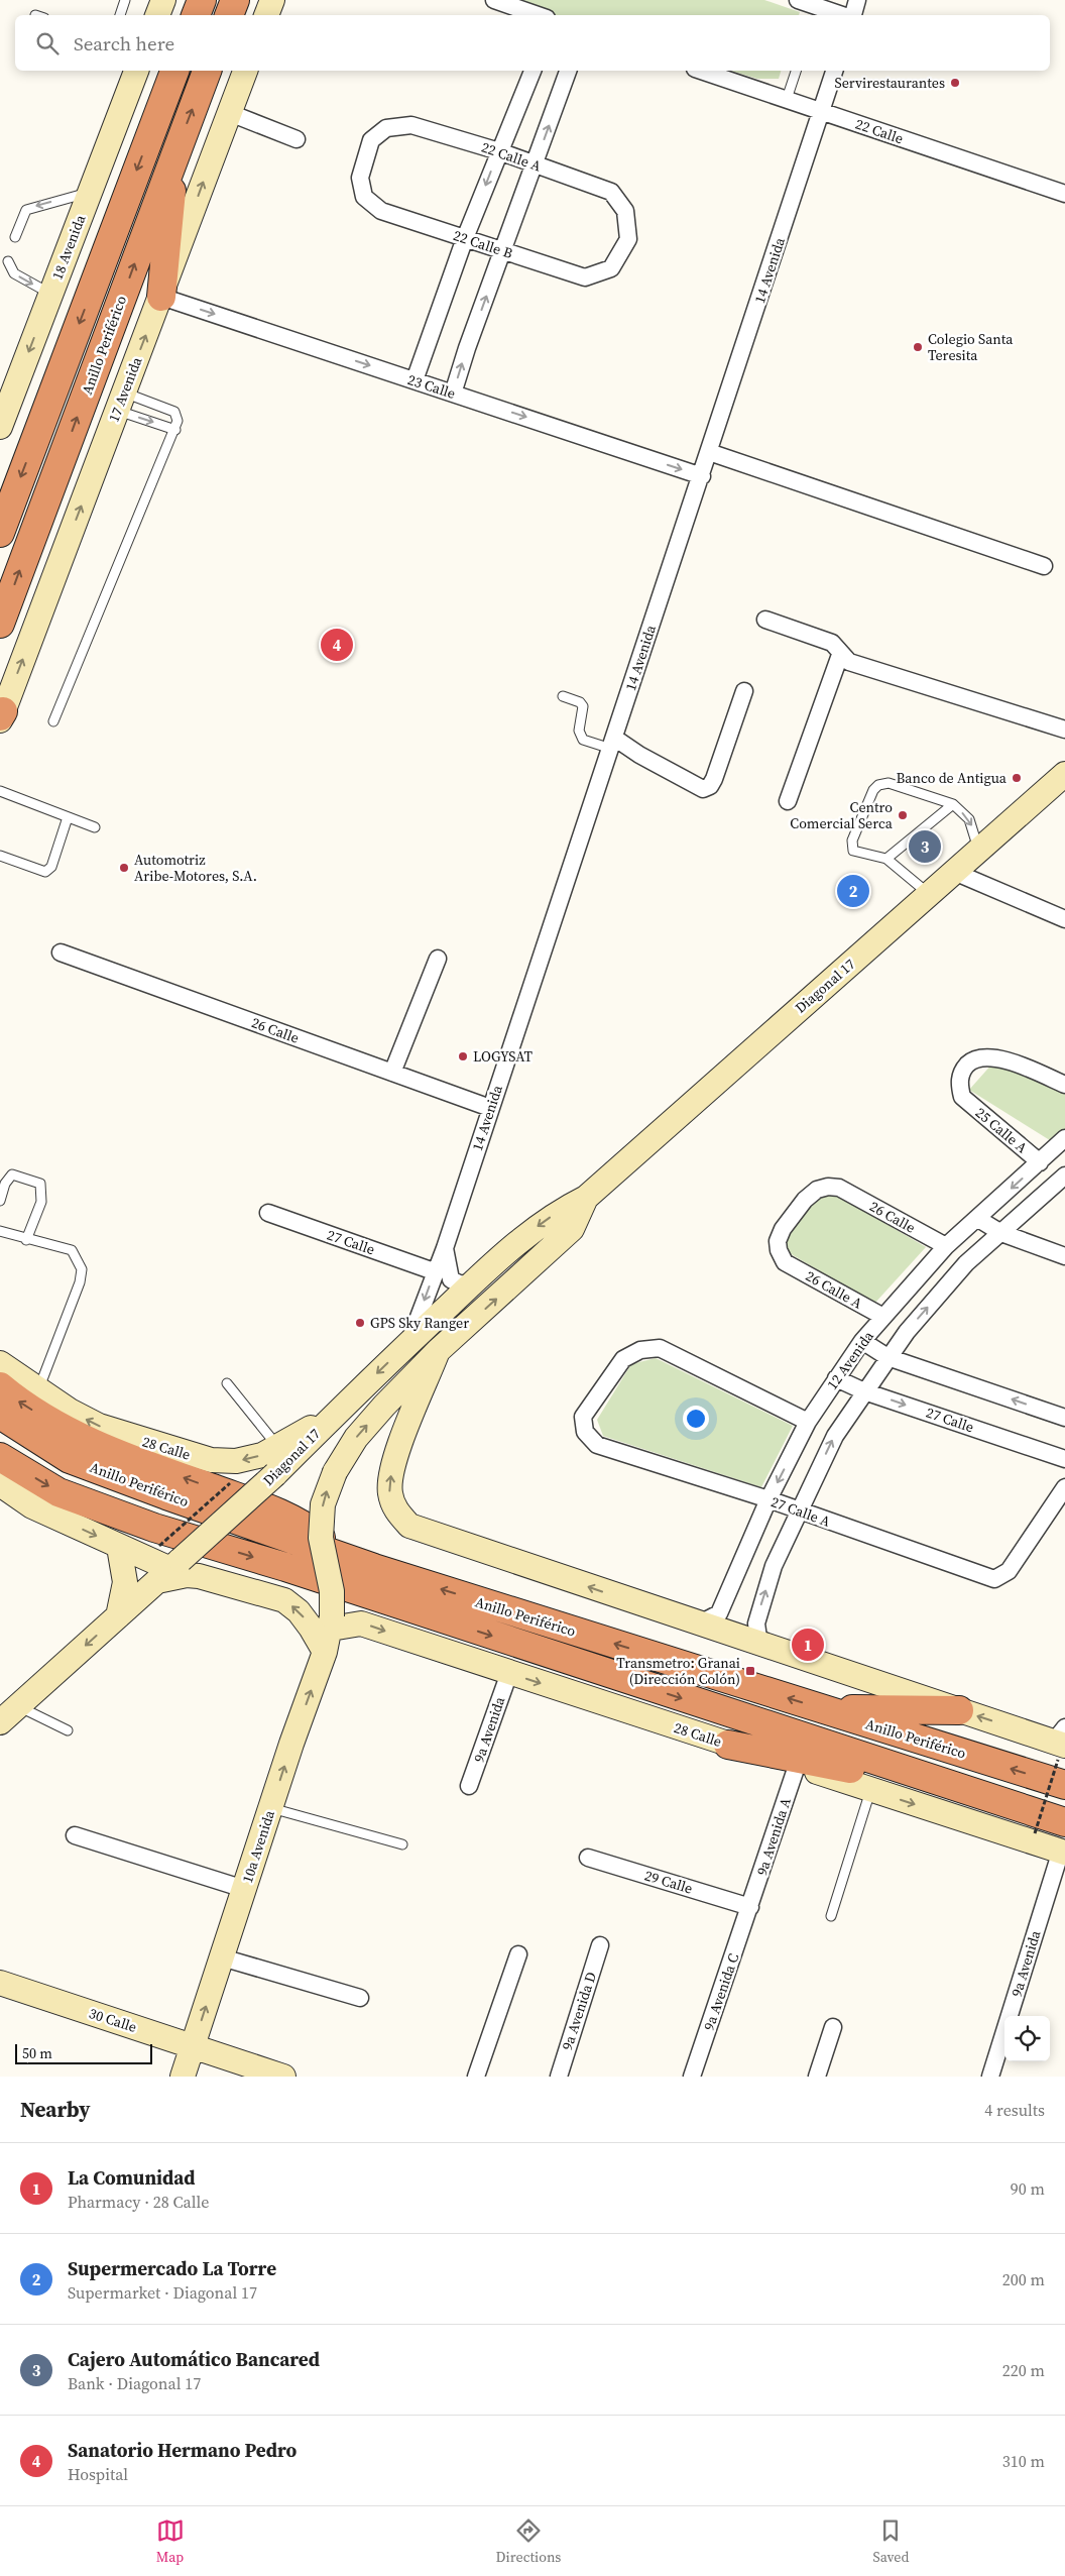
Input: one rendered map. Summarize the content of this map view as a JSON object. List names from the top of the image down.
{
  "streets": {
    "highway": ["Anillo Periférico"],
    "street": [
      "22 Calle",
      "22 Calle A",
      "22 Calle B",
      "18 Avenida",
      "14 Avenida",
      "23 Calle",
      "17 Avenida",
      "Diagonal 17",
      "26 Calle",
      "25 Calle A",
      "27 Calle",
      "26 Calle A",
      "12 Avenida",
      "28 Calle",
      "27 Calle A",
      "9a Avenida",
      "9a Avenida A",
      "10a Avenida",
      "29 Calle",
      "9a Avenida C",
      "9a Avenida D",
      "30 Calle"
    ]
  },
  "crossings": [
    ["22 Calle", "14 Avenida"],
    ["22 Calle A", "22 Calle B"],
    ["14 Avenida", "23 Calle"],
    ["14 Avenida", "Diagonal 17"],
    ["14 Avenida", "26 Calle"],
    ["14 Avenida", "27 Calle"],
    ["23 Calle", "17 Avenida"],
    ["Diagonal 17", "28 Calle"],
    ["Diagonal 17", "10a Avenida"],
    ["26 Calle", "26 Calle A"],
    ["26 Calle", "12 Avenida"],
    ["25 Calle A", "12 Avenida"],
    ["27 Calle", "12 Avenida"],
    ["26 Calle A", "12 Avenida"],
    ["12 Avenida", "27 Calle A"],
    ["28 Calle", "9a Avenida"],
    ["28 Calle", "9a Avenida A"],
    ["28 Calle", "10a Avenida"],
    ["9a Avenida A", "29 Calle"],
    ["9a Avenida A", "9a Avenida C"],
    ["10a Avenida", "30 Calle"],
    ["29 Calle", "9a Avenida C"]
  ],
  "one_way": [
    "18 Avenida",
    "23 Calle",
    "17 Avenida",
    "10a Avenida"
  ],
  "places": {
    "other": [
      "Servirestaurantes",
      "Colegio Santa Teresita",
      "Banco de Antigua",
      "Centro Comercial Serca",
      "Automotriz Aribe-Motores, S.A.",
      "LOGYSAT",
      "GPS Sky Ranger"
    ],
    "transit": ["Transmetro: Granai (Dirección Colón)"]
  },
  "scale_bar": "50 m",
  "page": {
    "search": "Search here",
    "pins": [
      "4",
      "3",
      "2",
      "1"
    ],
    "scale": "50 m",
    "heading": ["Nearby", "4 results"],
    "list": [
      {
        "mark": "1",
        "name": "La Comunidad",
        "note": "Pharmacy · 28 Calle",
        "value": "90 m"
      },
      {
        "mark": "2",
        "name": "Supermercado La Torre",
        "note": "Supermarket · Diagonal 17",
        "value": "200 m"
      },
      {
        "mark": "3",
        "name": "Cajero Automático Bancared",
        "note": "Bank · Diagonal 17",
        "value": "220 m"
      },
      {
        "mark": "4",
        "name": "Sanatorio Hermano Pedro",
        "note": "Hospital",
        "value": "310 m"
      }
    ],
    "nav": ["Map", "Directions", "Saved"]
  }
}
